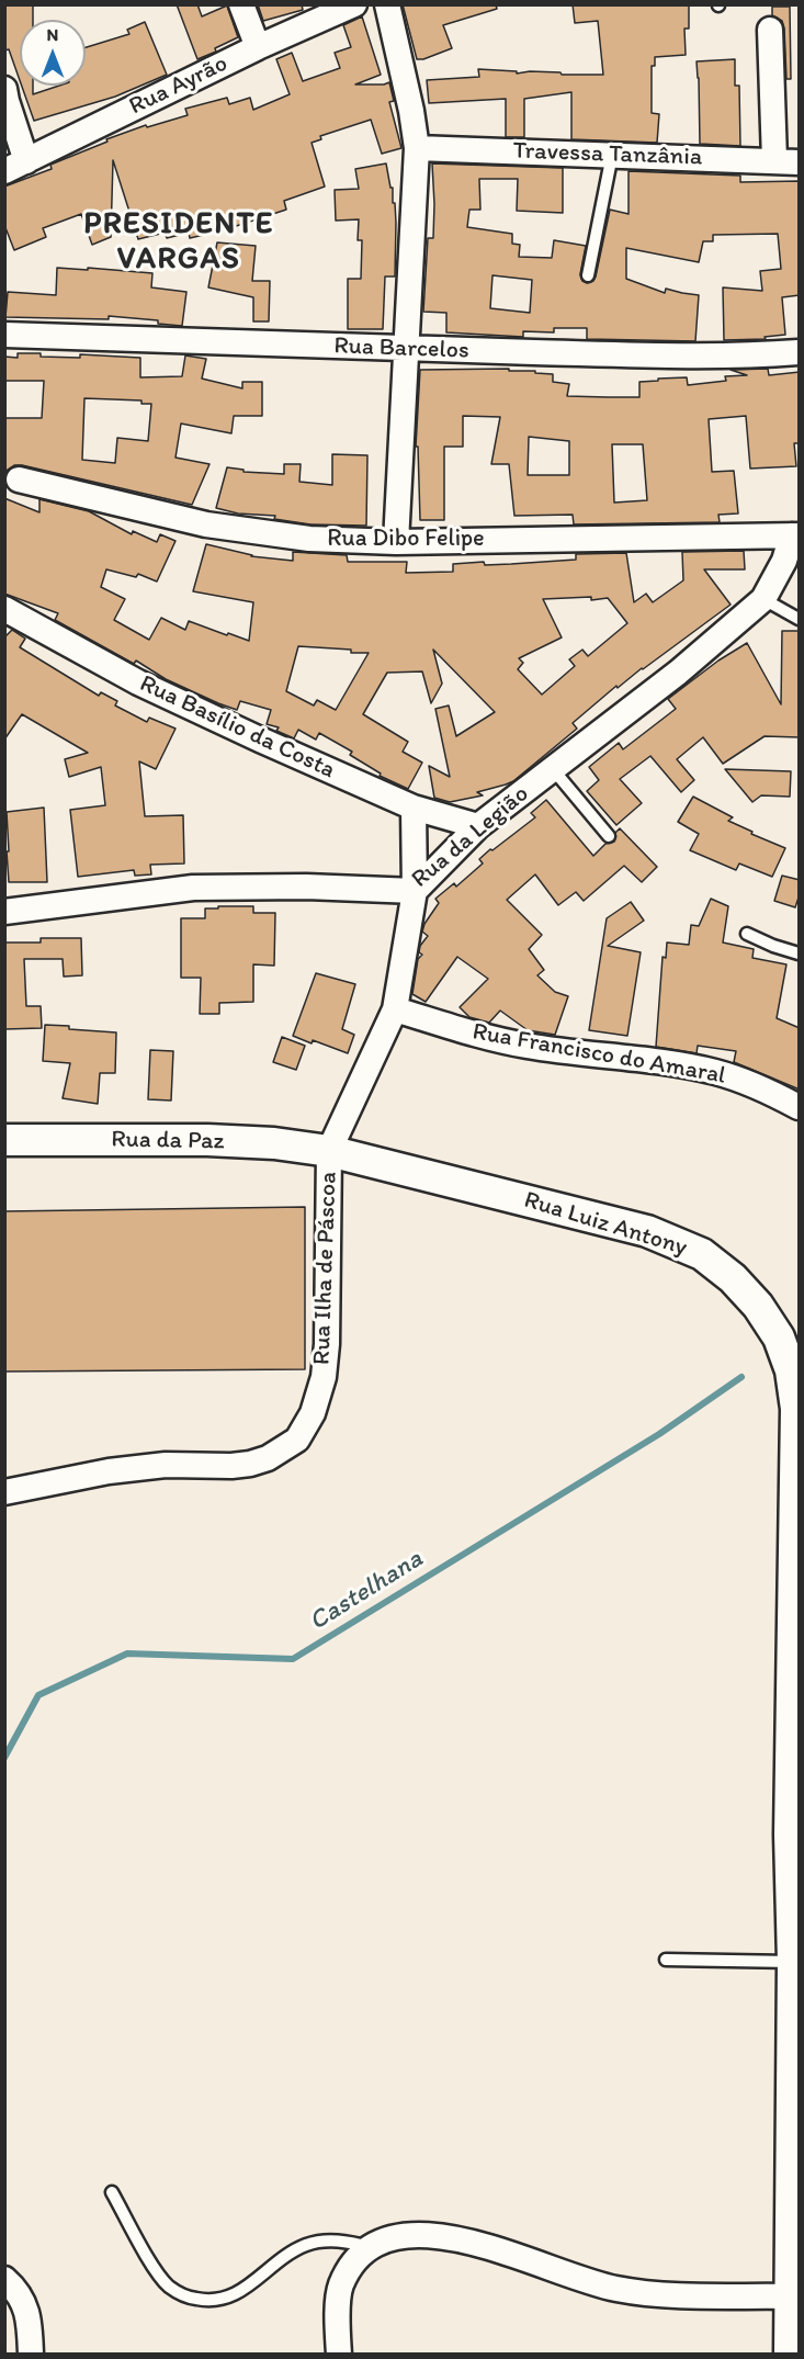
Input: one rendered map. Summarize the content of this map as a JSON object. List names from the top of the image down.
{
  "streets": {
    "street": [
      "Rua Ayrão",
      "Travessa Tanzânia",
      "Rua Barcelos",
      "Rua Dibo Felipe",
      "Rua Basílio da Costa",
      "Rua da Legião",
      "Rua Francisco do Amaral",
      "Rua da Paz",
      "Rua Luiz Antony",
      "Rua Ilha de Páscoa"
    ]
  },
  "crossings": [
    ["Rua Dibo Felipe", "Rua da Legião"],
    ["Rua Basílio da Costa", "Rua da Legião"],
    ["Rua Basílio da Costa", "Rua Ilha de Páscoa"],
    ["Rua da Legião", "Rua Ilha de Páscoa"],
    ["Rua Francisco do Amaral", "Rua Ilha de Páscoa"],
    ["Rua da Paz", "Rua Luiz Antony"],
    ["Rua da Paz", "Rua Ilha de Páscoa"],
    ["Rua Luiz Antony", "Rua Ilha de Páscoa"]
  ],
  "districts": ["PRESIDENTE VARGAS"],
  "water": ["Castelhana"],
  "north": "top"
}
